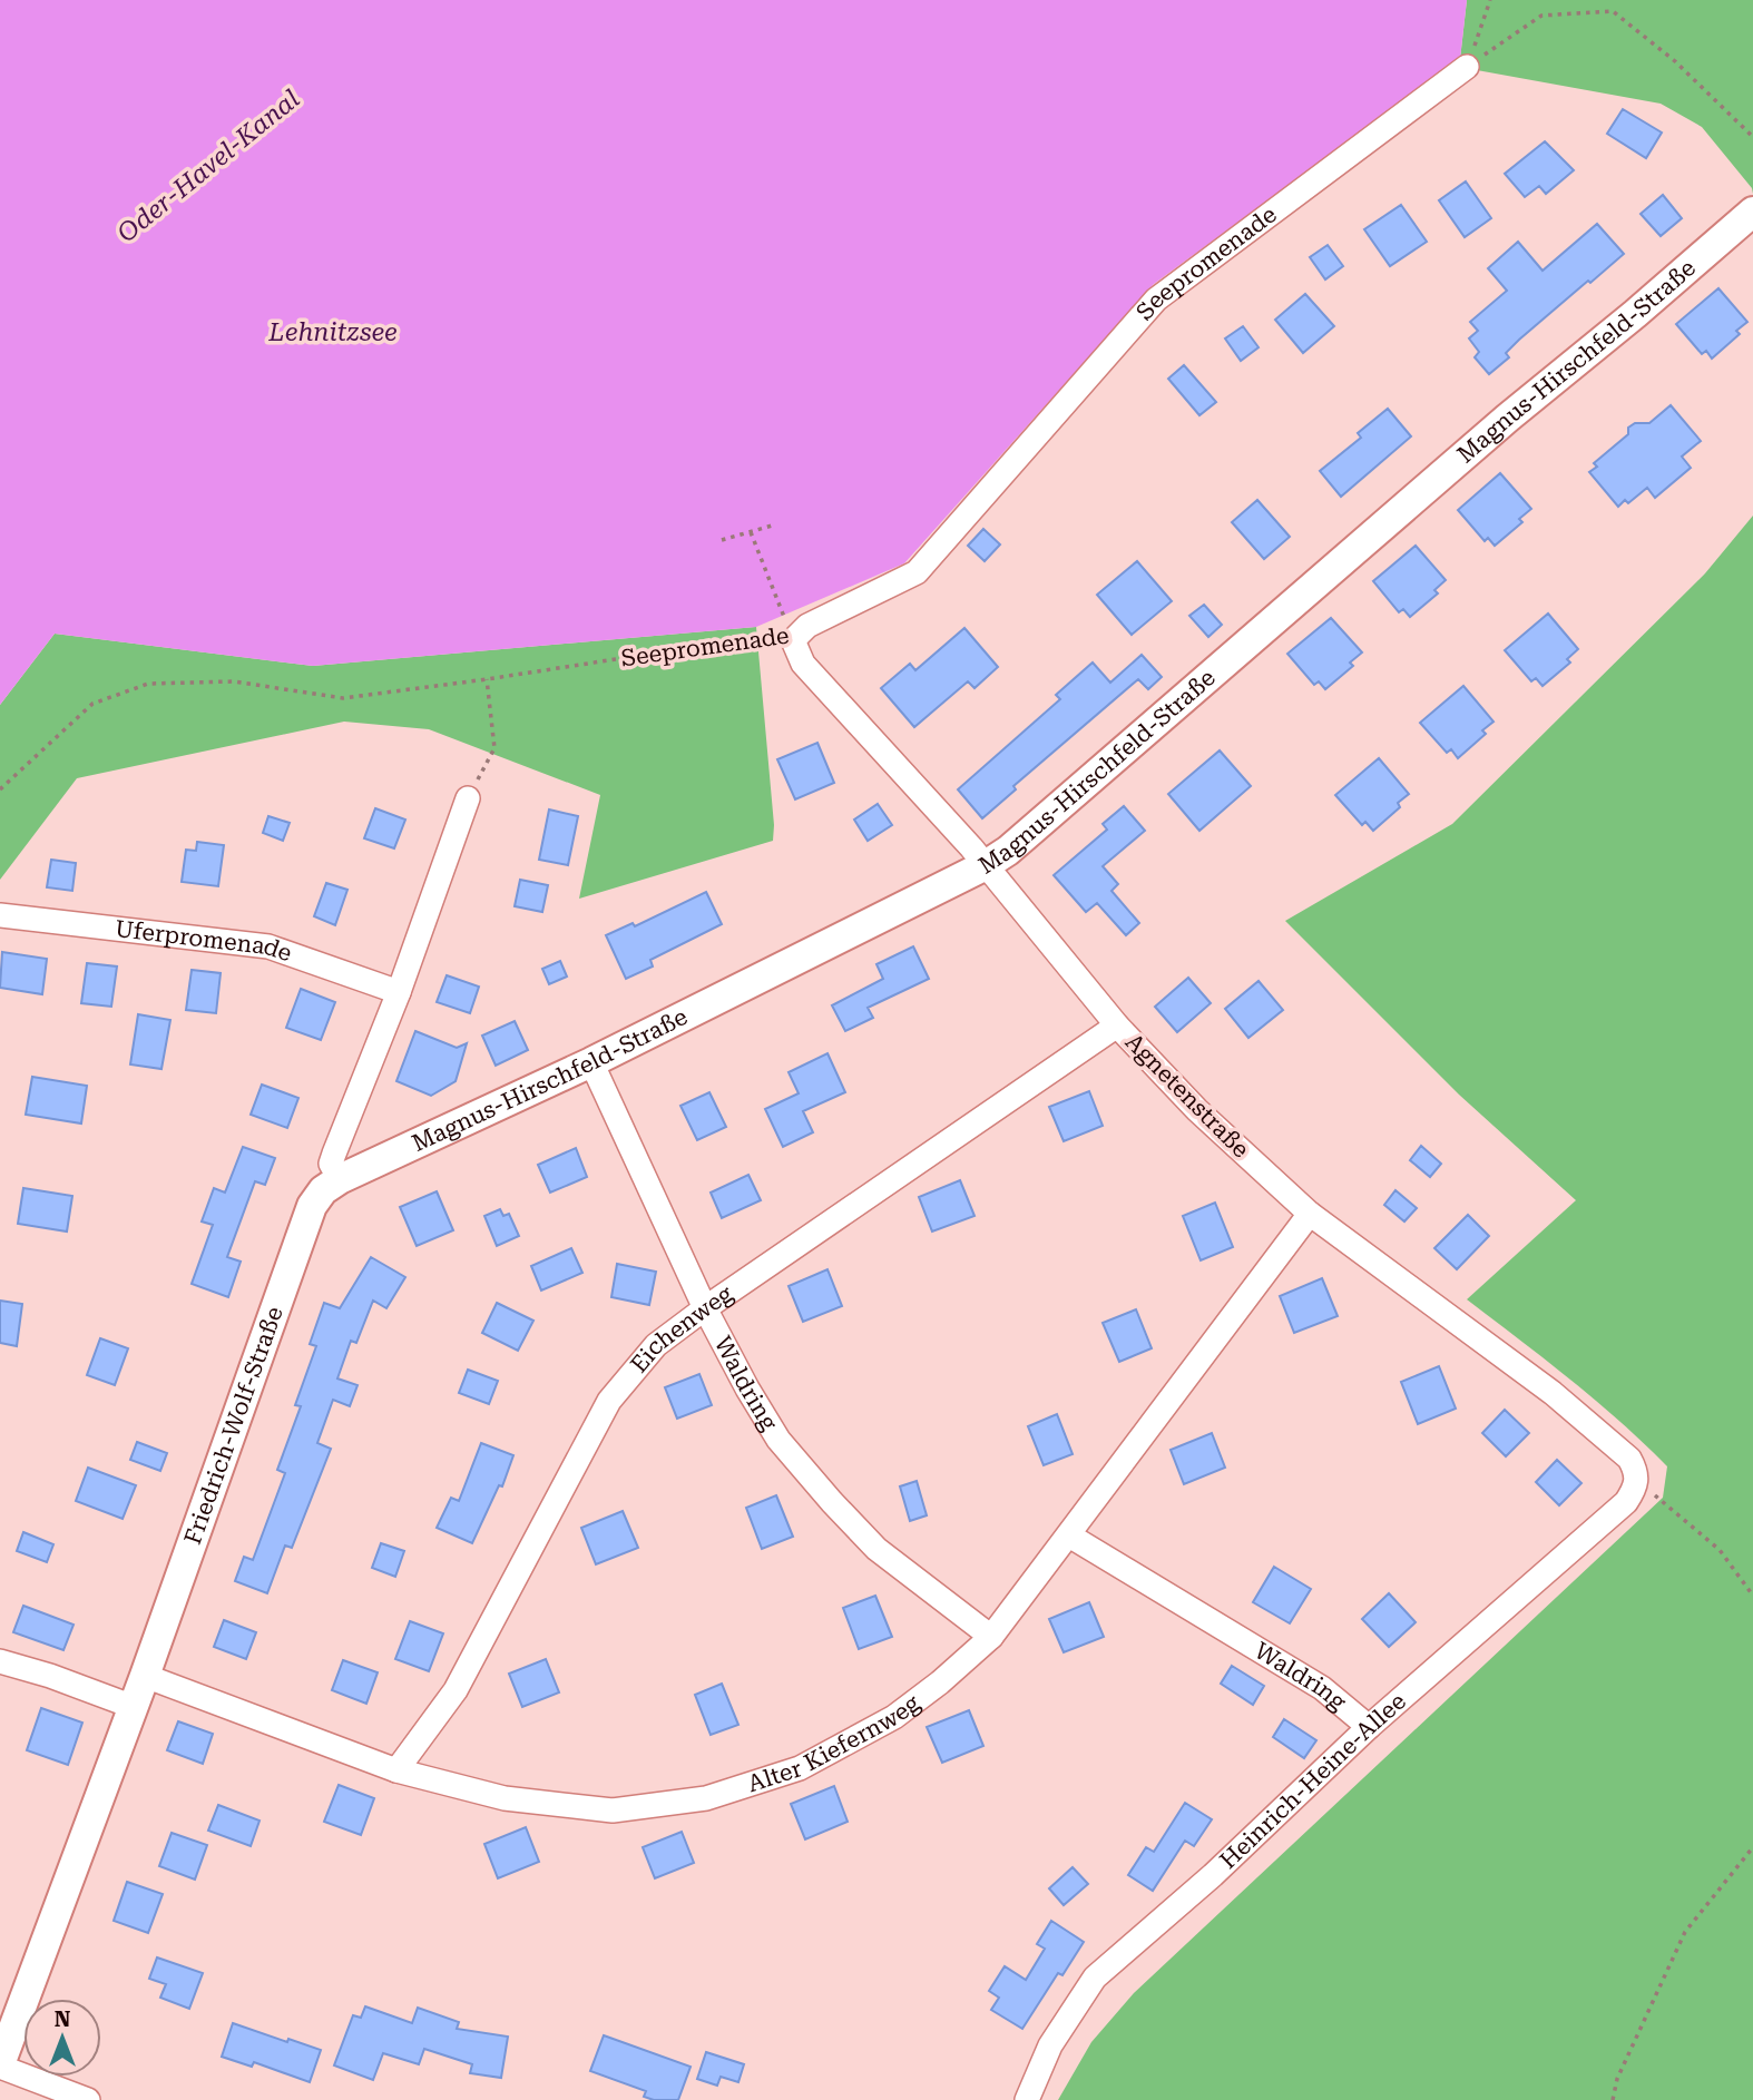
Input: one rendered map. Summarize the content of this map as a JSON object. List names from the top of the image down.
{
  "streets": {
    "street": [
      "Seepromenade",
      "Magnus-Hirschfeld-Straße",
      "Uferpromenade",
      "Agnetenstraße",
      "Eichenweg",
      "Waldring",
      "Friedrich-Wolf-Straße",
      "Alter Kiefernweg",
      "Heinrich-Heine-Allee"
    ]
  },
  "crossings": [
    ["Seepromenade", "Agnetenstraße"],
    ["Magnus-Hirschfeld-Straße", "Agnetenstraße"],
    ["Magnus-Hirschfeld-Straße", "Waldring"],
    ["Magnus-Hirschfeld-Straße", "Friedrich-Wolf-Straße"],
    ["Agnetenstraße", "Eichenweg"],
    ["Agnetenstraße", "Alter Kiefernweg"],
    ["Agnetenstraße", "Heinrich-Heine-Allee"],
    ["Eichenweg", "Waldring"],
    ["Eichenweg", "Alter Kiefernweg"],
    ["Waldring", "Alter Kiefernweg"],
    ["Waldring", "Heinrich-Heine-Allee"],
    ["Friedrich-Wolf-Straße", "Alter Kiefernweg"]
  ],
  "water": ["Oder-Havel-Kanal", "Lehnitzsee"],
  "north": "top"
}
